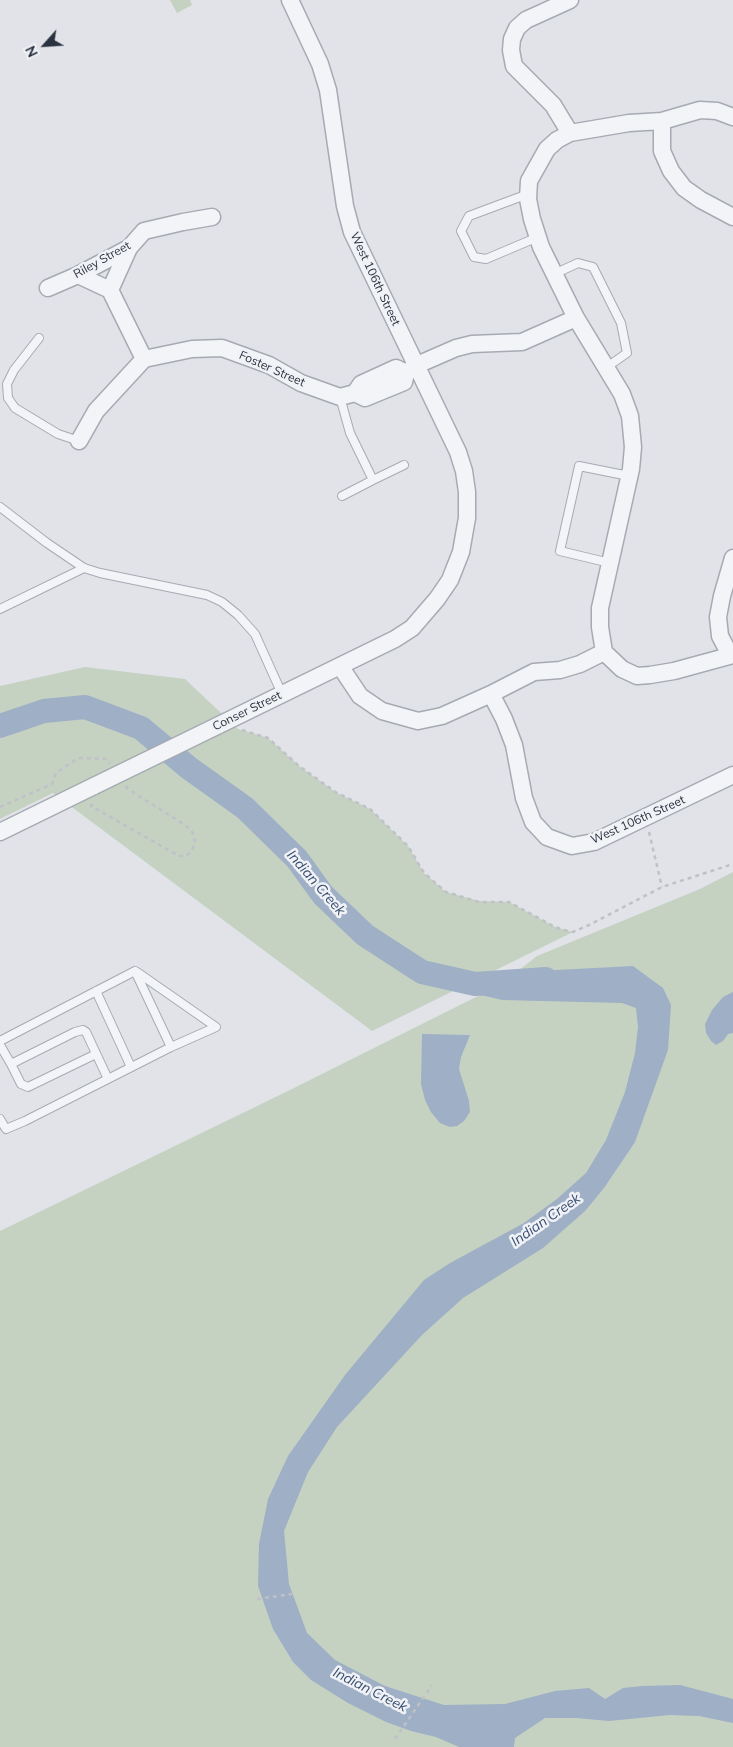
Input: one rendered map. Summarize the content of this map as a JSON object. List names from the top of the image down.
{
  "streets": {
    "street": [
      "Riley Street",
      "West 106th Street",
      "Foster Street",
      "Conser Street"
    ]
  },
  "crossings": [
    ["West 106th Street", "Conser Street"]
  ],
  "water": ["Indian Creek"],
  "north": "bottom left"
}
